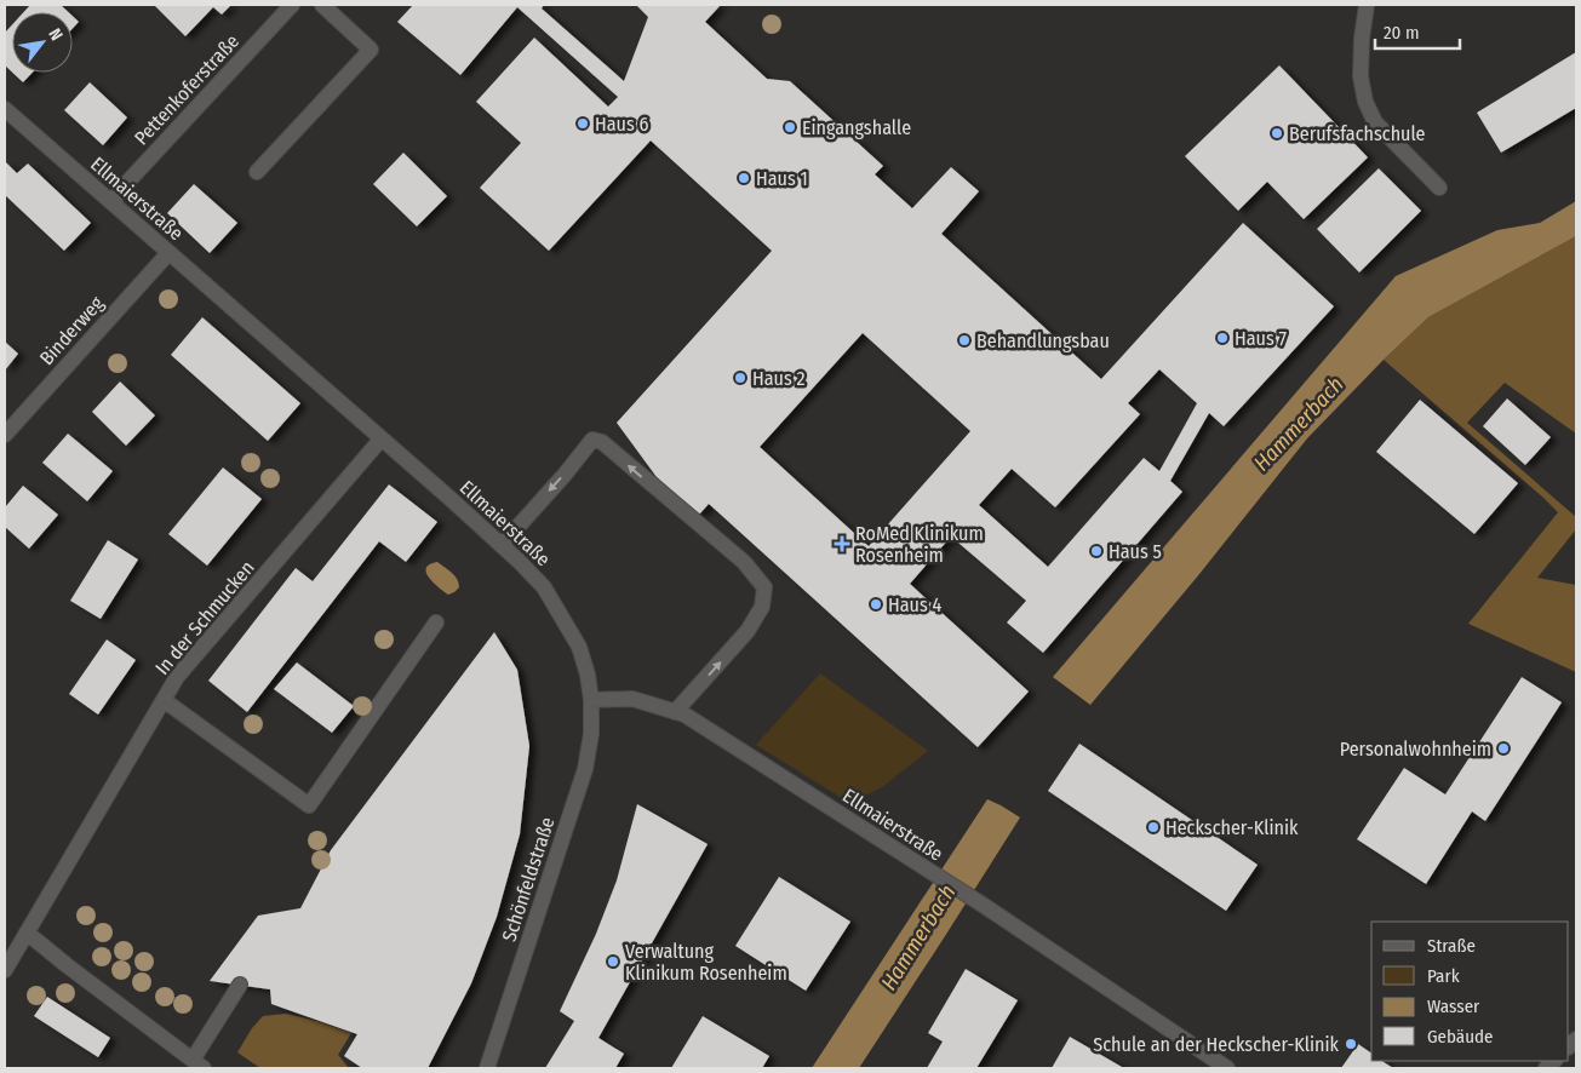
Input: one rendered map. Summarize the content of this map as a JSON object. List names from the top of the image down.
{
  "streets": {
    "street": [
      "Pettenkoferstraße",
      "Ellmaierstraße",
      "Binderweg",
      "In der Schmucken",
      "Schönfeldstraße"
    ]
  },
  "crossings": [
    ["Pettenkoferstraße", "Ellmaierstraße"],
    ["Ellmaierstraße", "Binderweg"],
    ["Ellmaierstraße", "In der Schmucken"],
    ["Ellmaierstraße", "Schönfeldstraße"]
  ],
  "water": ["Hammerbach"],
  "places": {
    "other": [
      "Haus 6",
      "Eingangshalle",
      "Berufsfachschule",
      "Haus 1",
      "Haus 7",
      "Behandlungsbau",
      "Haus 2",
      "Haus 5",
      "Haus 4",
      "Personalwohnheim",
      "Heckscher-Klinik",
      "Verwaltung Klinikum Rosenheim",
      "Schule an der Heckscher-Klinik"
    ],
    "health": ["RoMed Klinikum Rosenheim"]
  },
  "legend": [
    "Straße",
    "Park",
    "Wasser",
    "Gebäude"
  ],
  "scale_bar": "20 m",
  "north": "top right"
}
